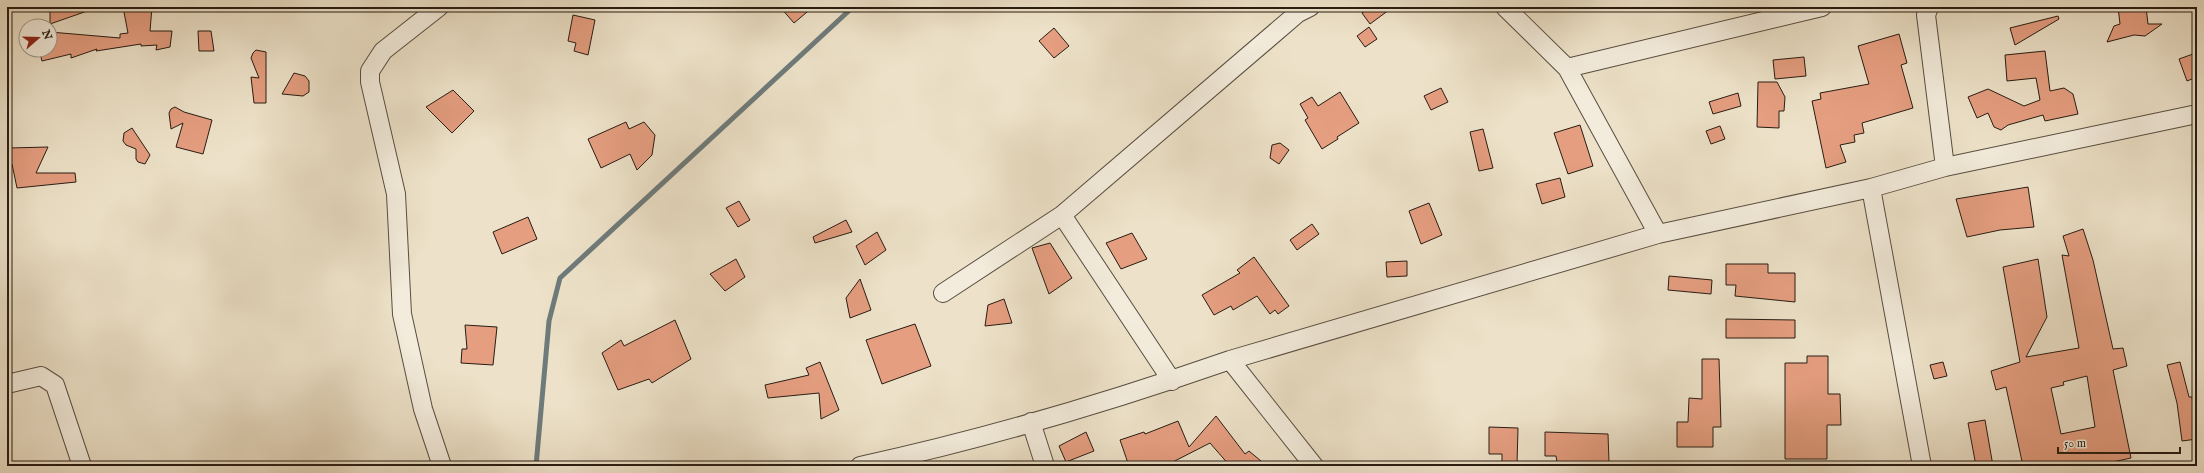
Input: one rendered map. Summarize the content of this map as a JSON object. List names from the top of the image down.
{
  "scale_bar": "50 m",
  "north": "right"
}
